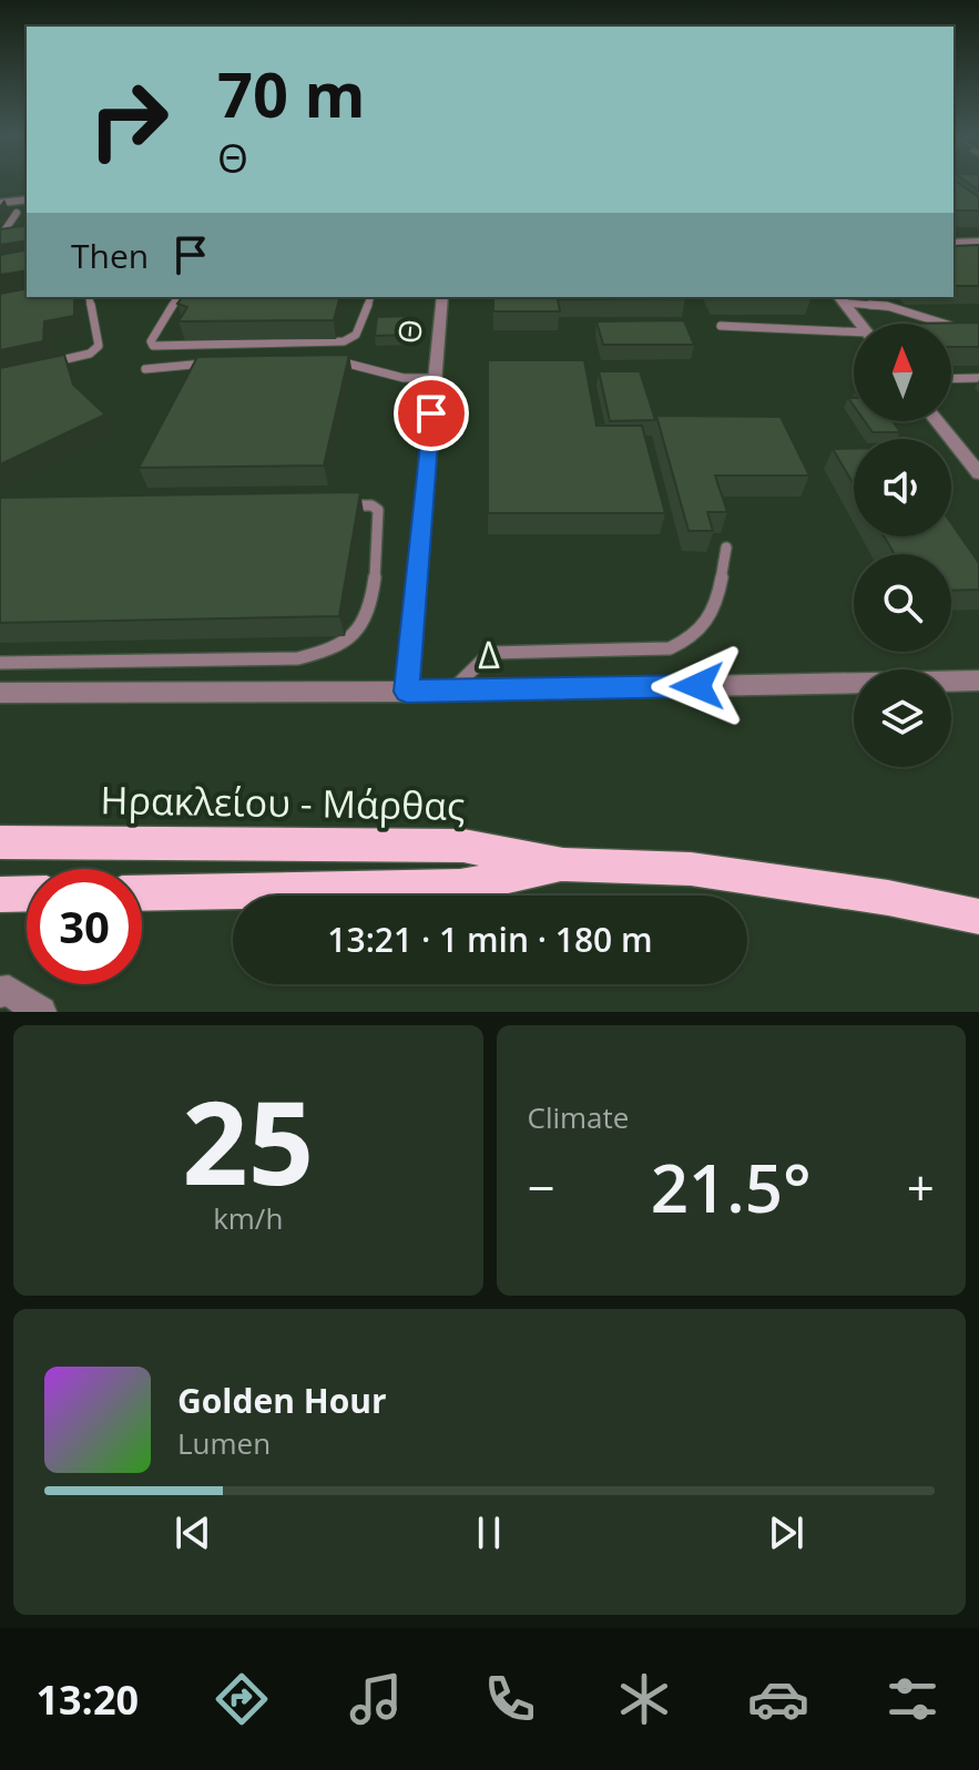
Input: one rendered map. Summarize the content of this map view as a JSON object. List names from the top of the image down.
{
  "streets": {
    "main road": ["Ηρακλείου - Μάρθας"],
    "street": ["Θ", "Δ"]
  },
  "crossings": [
    ["Θ", "Δ"]
  ],
  "north": "top",
  "page": {
    "turn": ["70 m", "Θ"],
    "then": "Then",
    "limit": "30",
    "trip": "13:21 · 1 min · 180 m",
    "tile": [
      ["25", "km/h"],
      "Climate"
    ],
    "heat": ["−", "21.5°", "+"],
    "song": ["Golden Hour", "Lumen"],
    "tabs": "13:20"
  }
}
